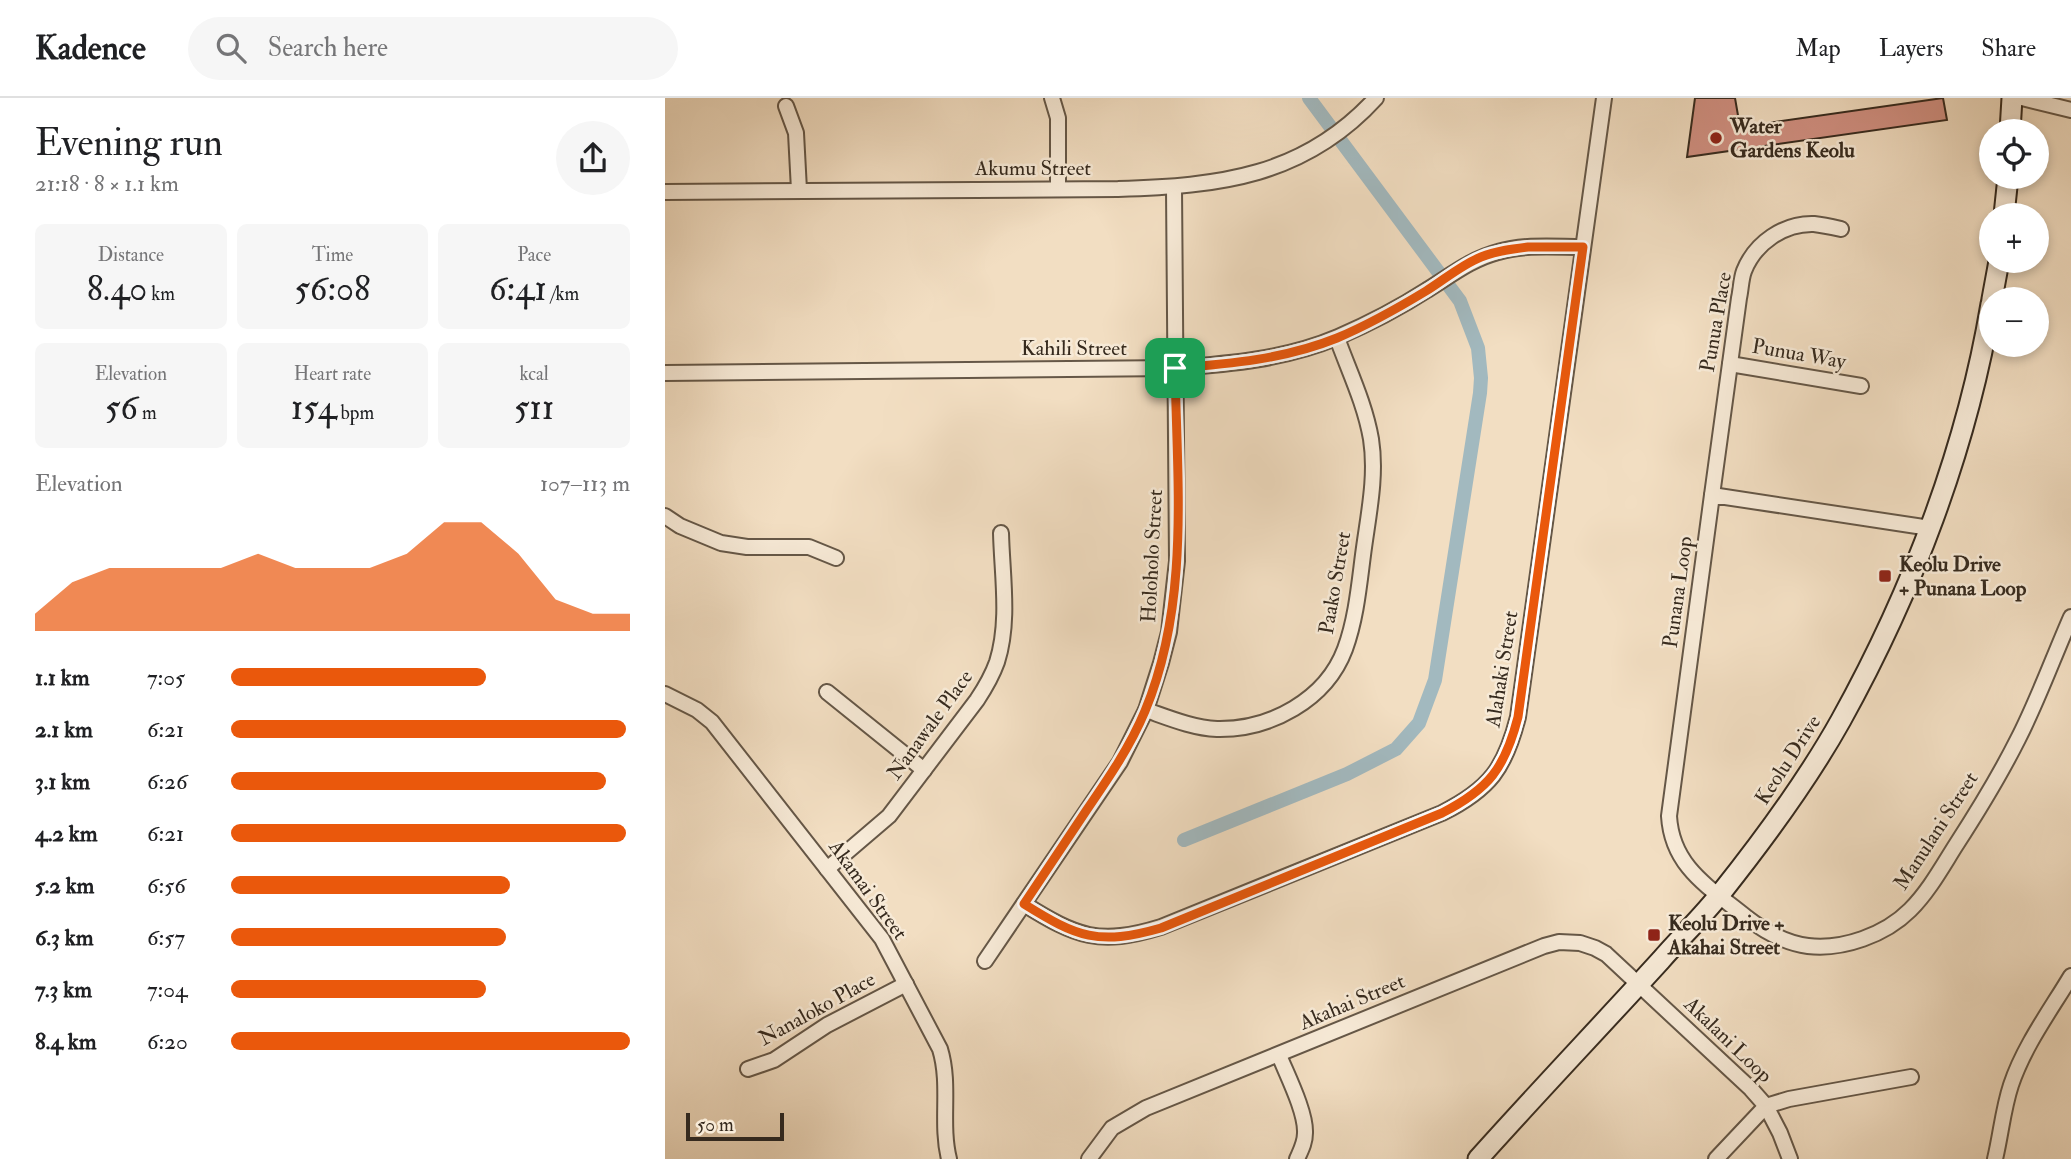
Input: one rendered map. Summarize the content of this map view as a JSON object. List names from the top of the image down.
{
  "streets": {
    "main road": ["Keolu Drive"],
    "street": [
      "Akumu Street",
      "Punua Place",
      "Kahili Street",
      "Punua Way",
      "Holoholo Street",
      "Paako Street",
      "Punana Loop",
      "Alahaki Street",
      "Nanawale Place",
      "Manulani Street",
      "Akamai Street",
      "Akahai Street",
      "Nanaloko Place",
      "Akalani Loop"
    ]
  },
  "crossings": [
    ["Akumu Street", "Holoholo Street"],
    ["Punua Place", "Punua Way"],
    ["Punua Place", "Punana Loop"],
    ["Kahili Street", "Holoholo Street"],
    ["Kahili Street", "Paako Street"],
    ["Kahili Street", "Alahaki Street"],
    ["Holoholo Street", "Paako Street"],
    ["Holoholo Street", "Alahaki Street"],
    ["Punana Loop", "Keolu Drive"],
    ["Punana Loop", "Manulani Street"],
    ["Nanawale Place", "Akamai Street"],
    ["Keolu Drive", "Manulani Street"],
    ["Keolu Drive", "Akahai Street"],
    ["Keolu Drive", "Akalani Loop"],
    ["Akamai Street", "Nanaloko Place"],
    ["Akahai Street", "Akalani Loop"]
  ],
  "places": {
    "other": ["Water Gardens Keolu"],
    "transit": ["Keolu Drive + Punana Loop", "Keolu Drive + Akahai Street"]
  },
  "scale_bar": "50 m",
  "page": {
    "header": "Kadence",
    "search": "Search here",
    "nav": ["Map", "Layers", "Share"],
    "heading": ["Evening run", "21:18 · 8 × 1.1 km"],
    "map_buttons": ["+", "−"],
    "stats": [
      ["Distance", "8.40 km"],
      ["Time", "56:08"],
      ["Pace", "6:41 /km"],
      ["Elevation", "56 m"],
      ["Heart rate", "154 bpm"],
      ["kcal", "511"]
    ],
    "chart": ["Elevation", "107–113 m"],
    "list": [
      {
        "name": "1.1 km",
        "note": "7:05"
      },
      {
        "name": "2.1 km",
        "note": "6:21"
      },
      {
        "name": "3.1 km",
        "note": "6:26"
      },
      {
        "name": "4.2 km",
        "note": "6:21"
      },
      {
        "name": "5.2 km",
        "note": "6:56"
      },
      {
        "name": "6.3 km",
        "note": "6:57"
      },
      {
        "name": "7.3 km",
        "note": "7:04"
      },
      {
        "name": "8.4 km",
        "note": "6:20"
      }
    ],
    "scale": "50 m"
  }
}
